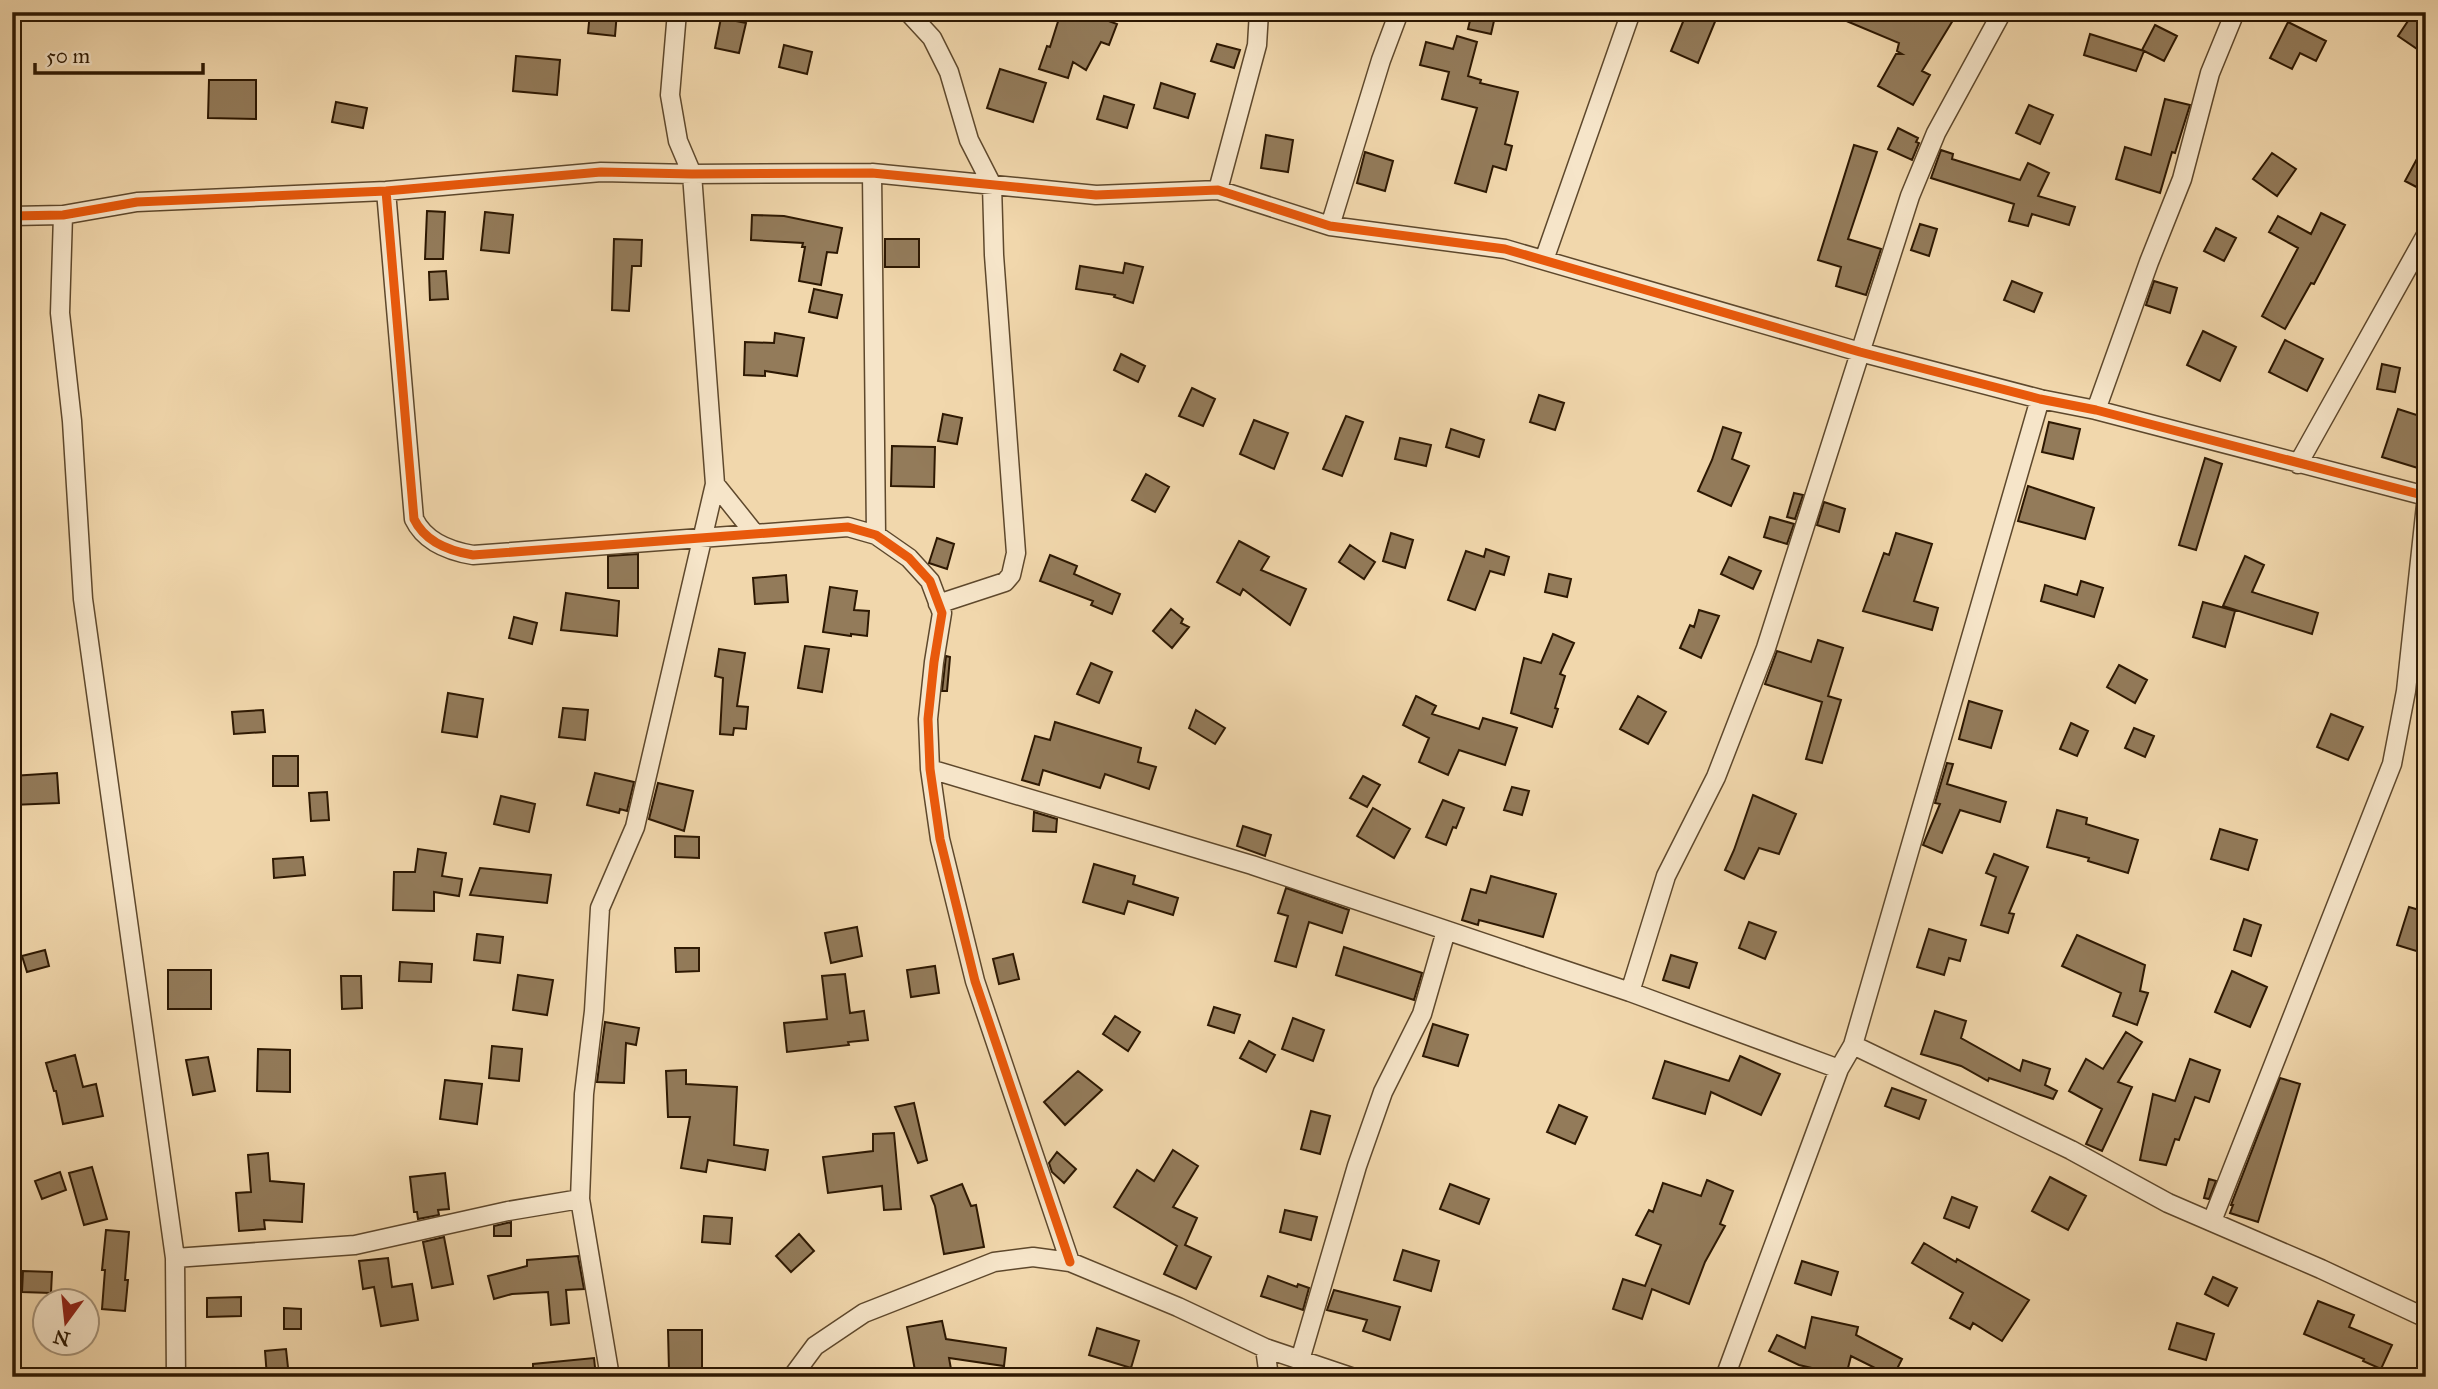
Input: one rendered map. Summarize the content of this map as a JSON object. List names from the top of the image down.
{
  "scale_bar": "50 m",
  "north": "bottom"
}
